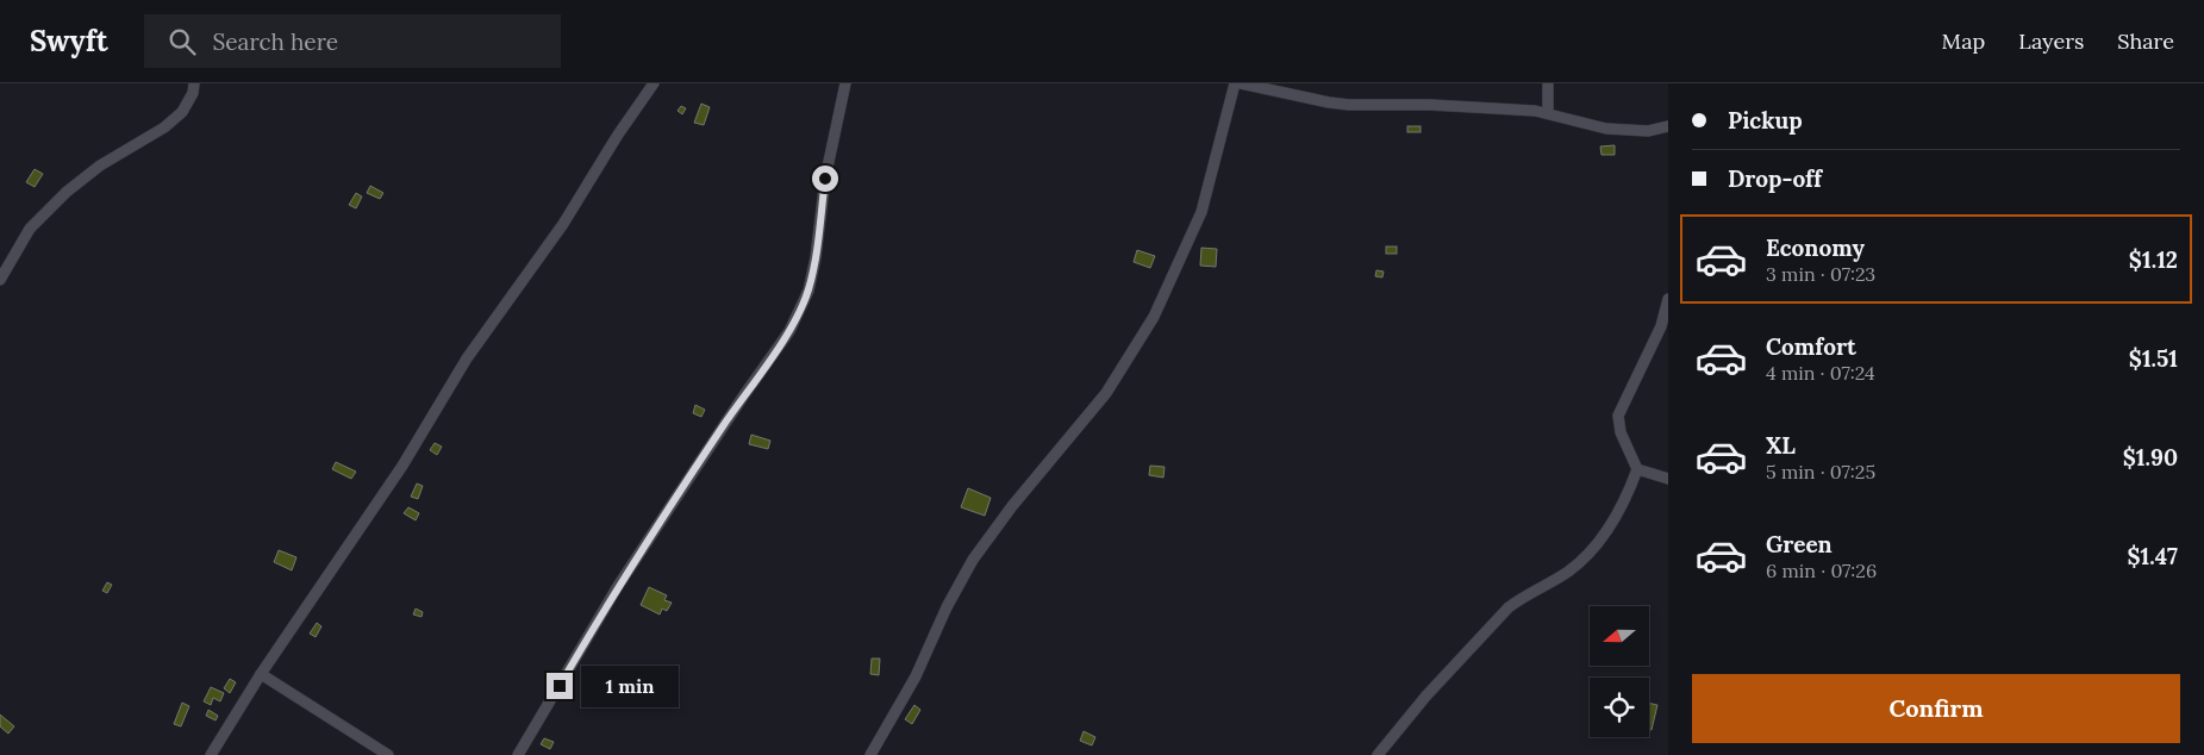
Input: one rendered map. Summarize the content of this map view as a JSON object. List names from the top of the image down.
{
  "north": "left",
  "page": {
    "header": "Swyft",
    "search": "Search here",
    "nav": ["Map", "Layers", "Share"],
    "banner": ["Pickup", "Drop-off"],
    "list": [
      {
        "name": "Economy",
        "note": "3 min · 07:23",
        "value": "$1.12"
      },
      {
        "name": "Comfort",
        "note": "4 min · 07:24",
        "value": "$1.51"
      },
      {
        "name": "XL",
        "note": "5 min · 07:25",
        "value": "$1.90"
      },
      {
        "name": "Green",
        "note": "6 min · 07:26",
        "value": "$1.47"
      }
    ],
    "buttons": "Confirm",
    "bubble": "1 min"
  }
}
